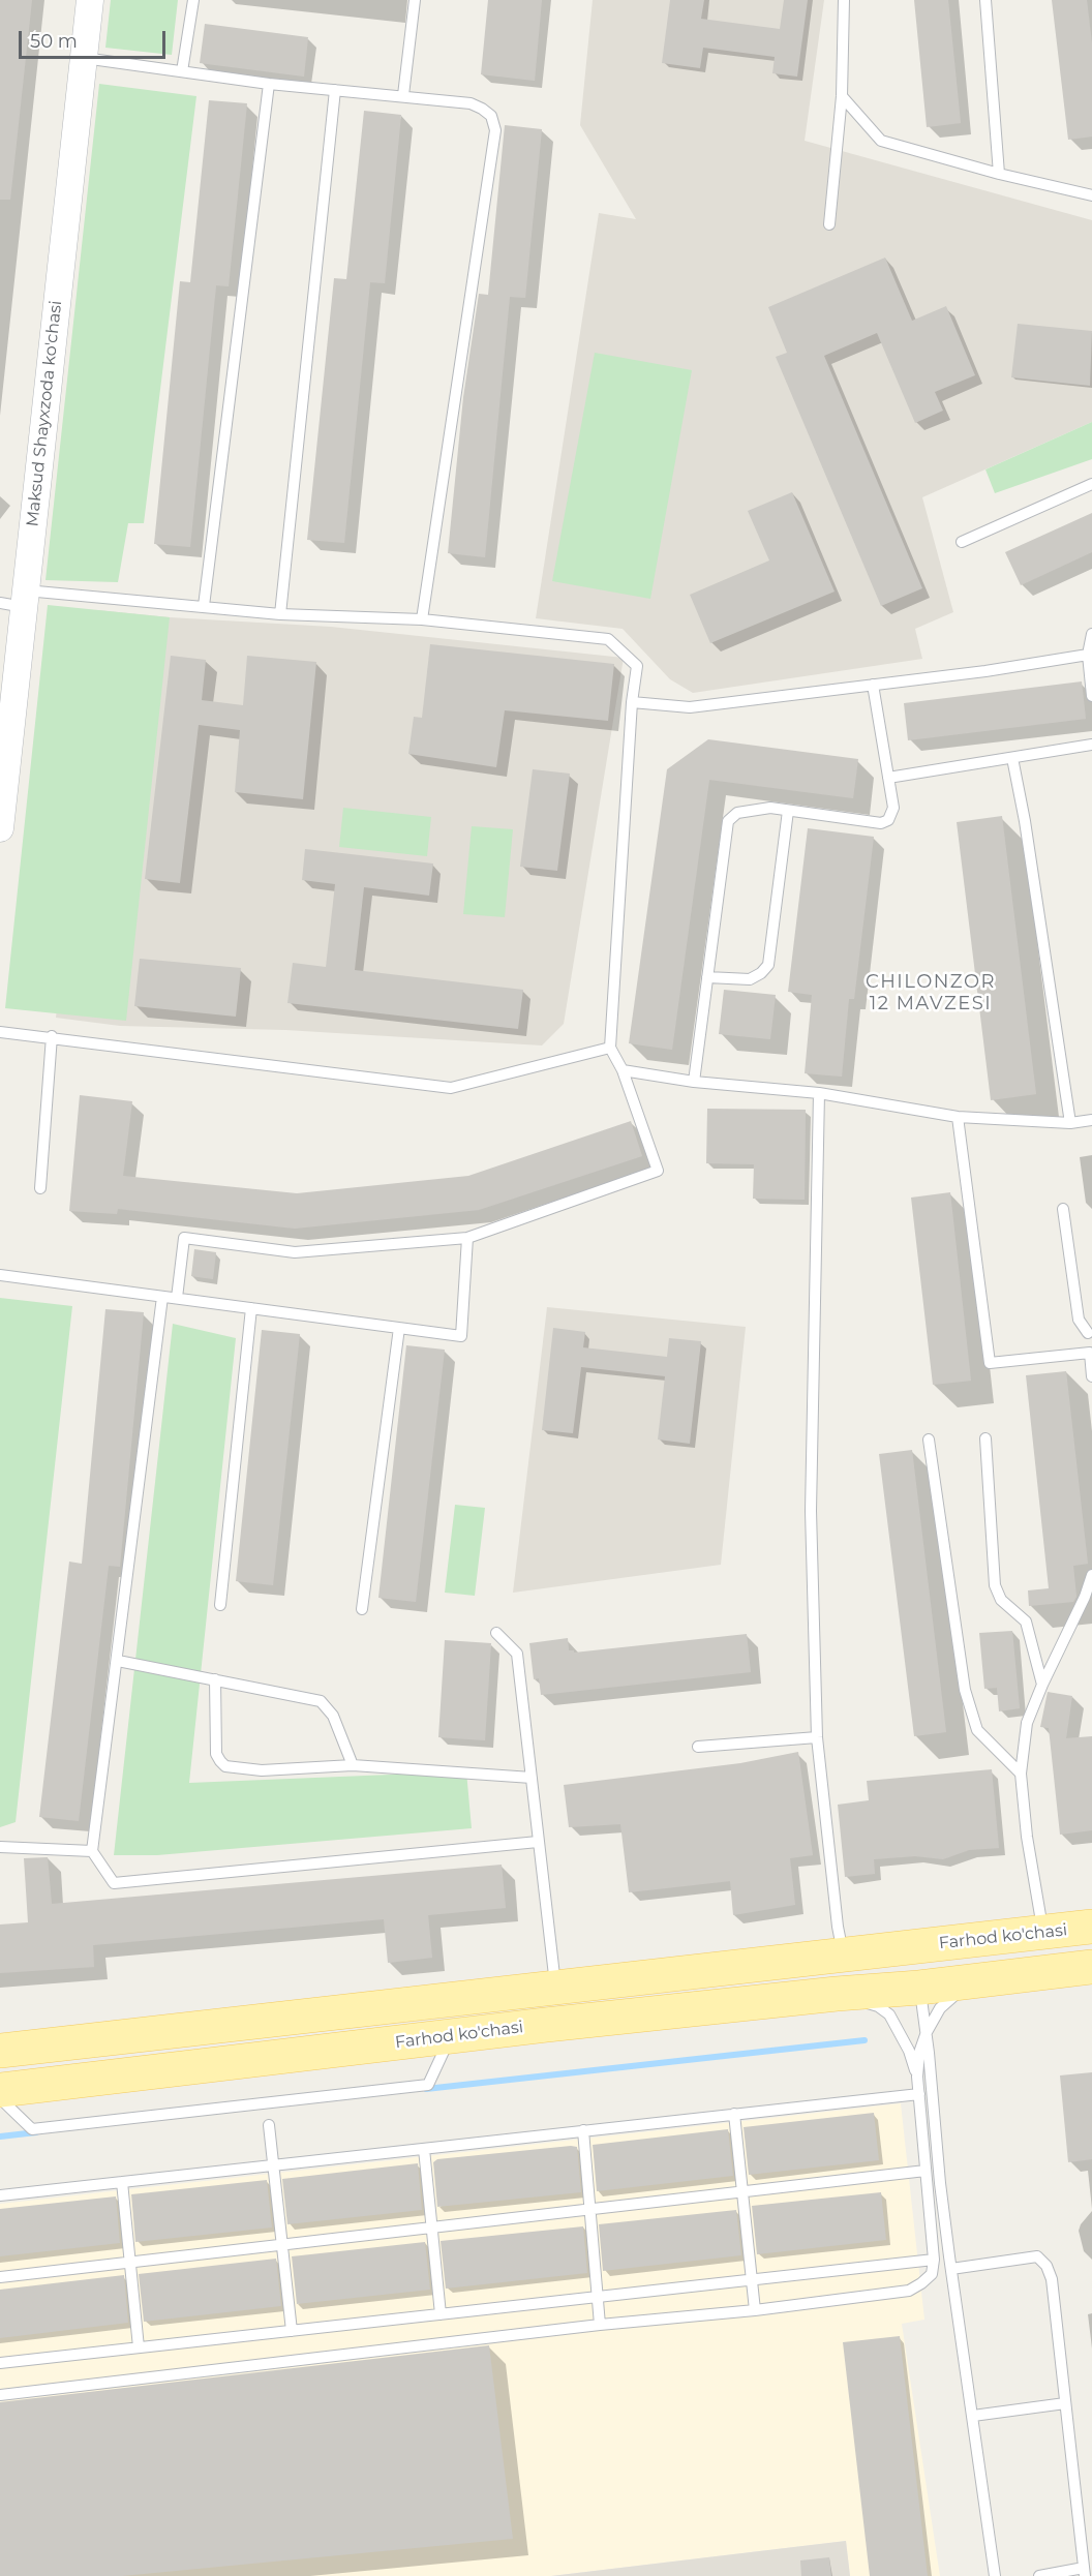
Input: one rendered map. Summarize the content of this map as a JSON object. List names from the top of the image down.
{
  "streets": {
    "main road": ["Farhod ko'chasi"],
    "street": ["Maksud Shayxzoda ko'chasi"]
  },
  "districts": ["CHILONZOR 12 MAVZESI"],
  "scale_bar": "50 m"
}
